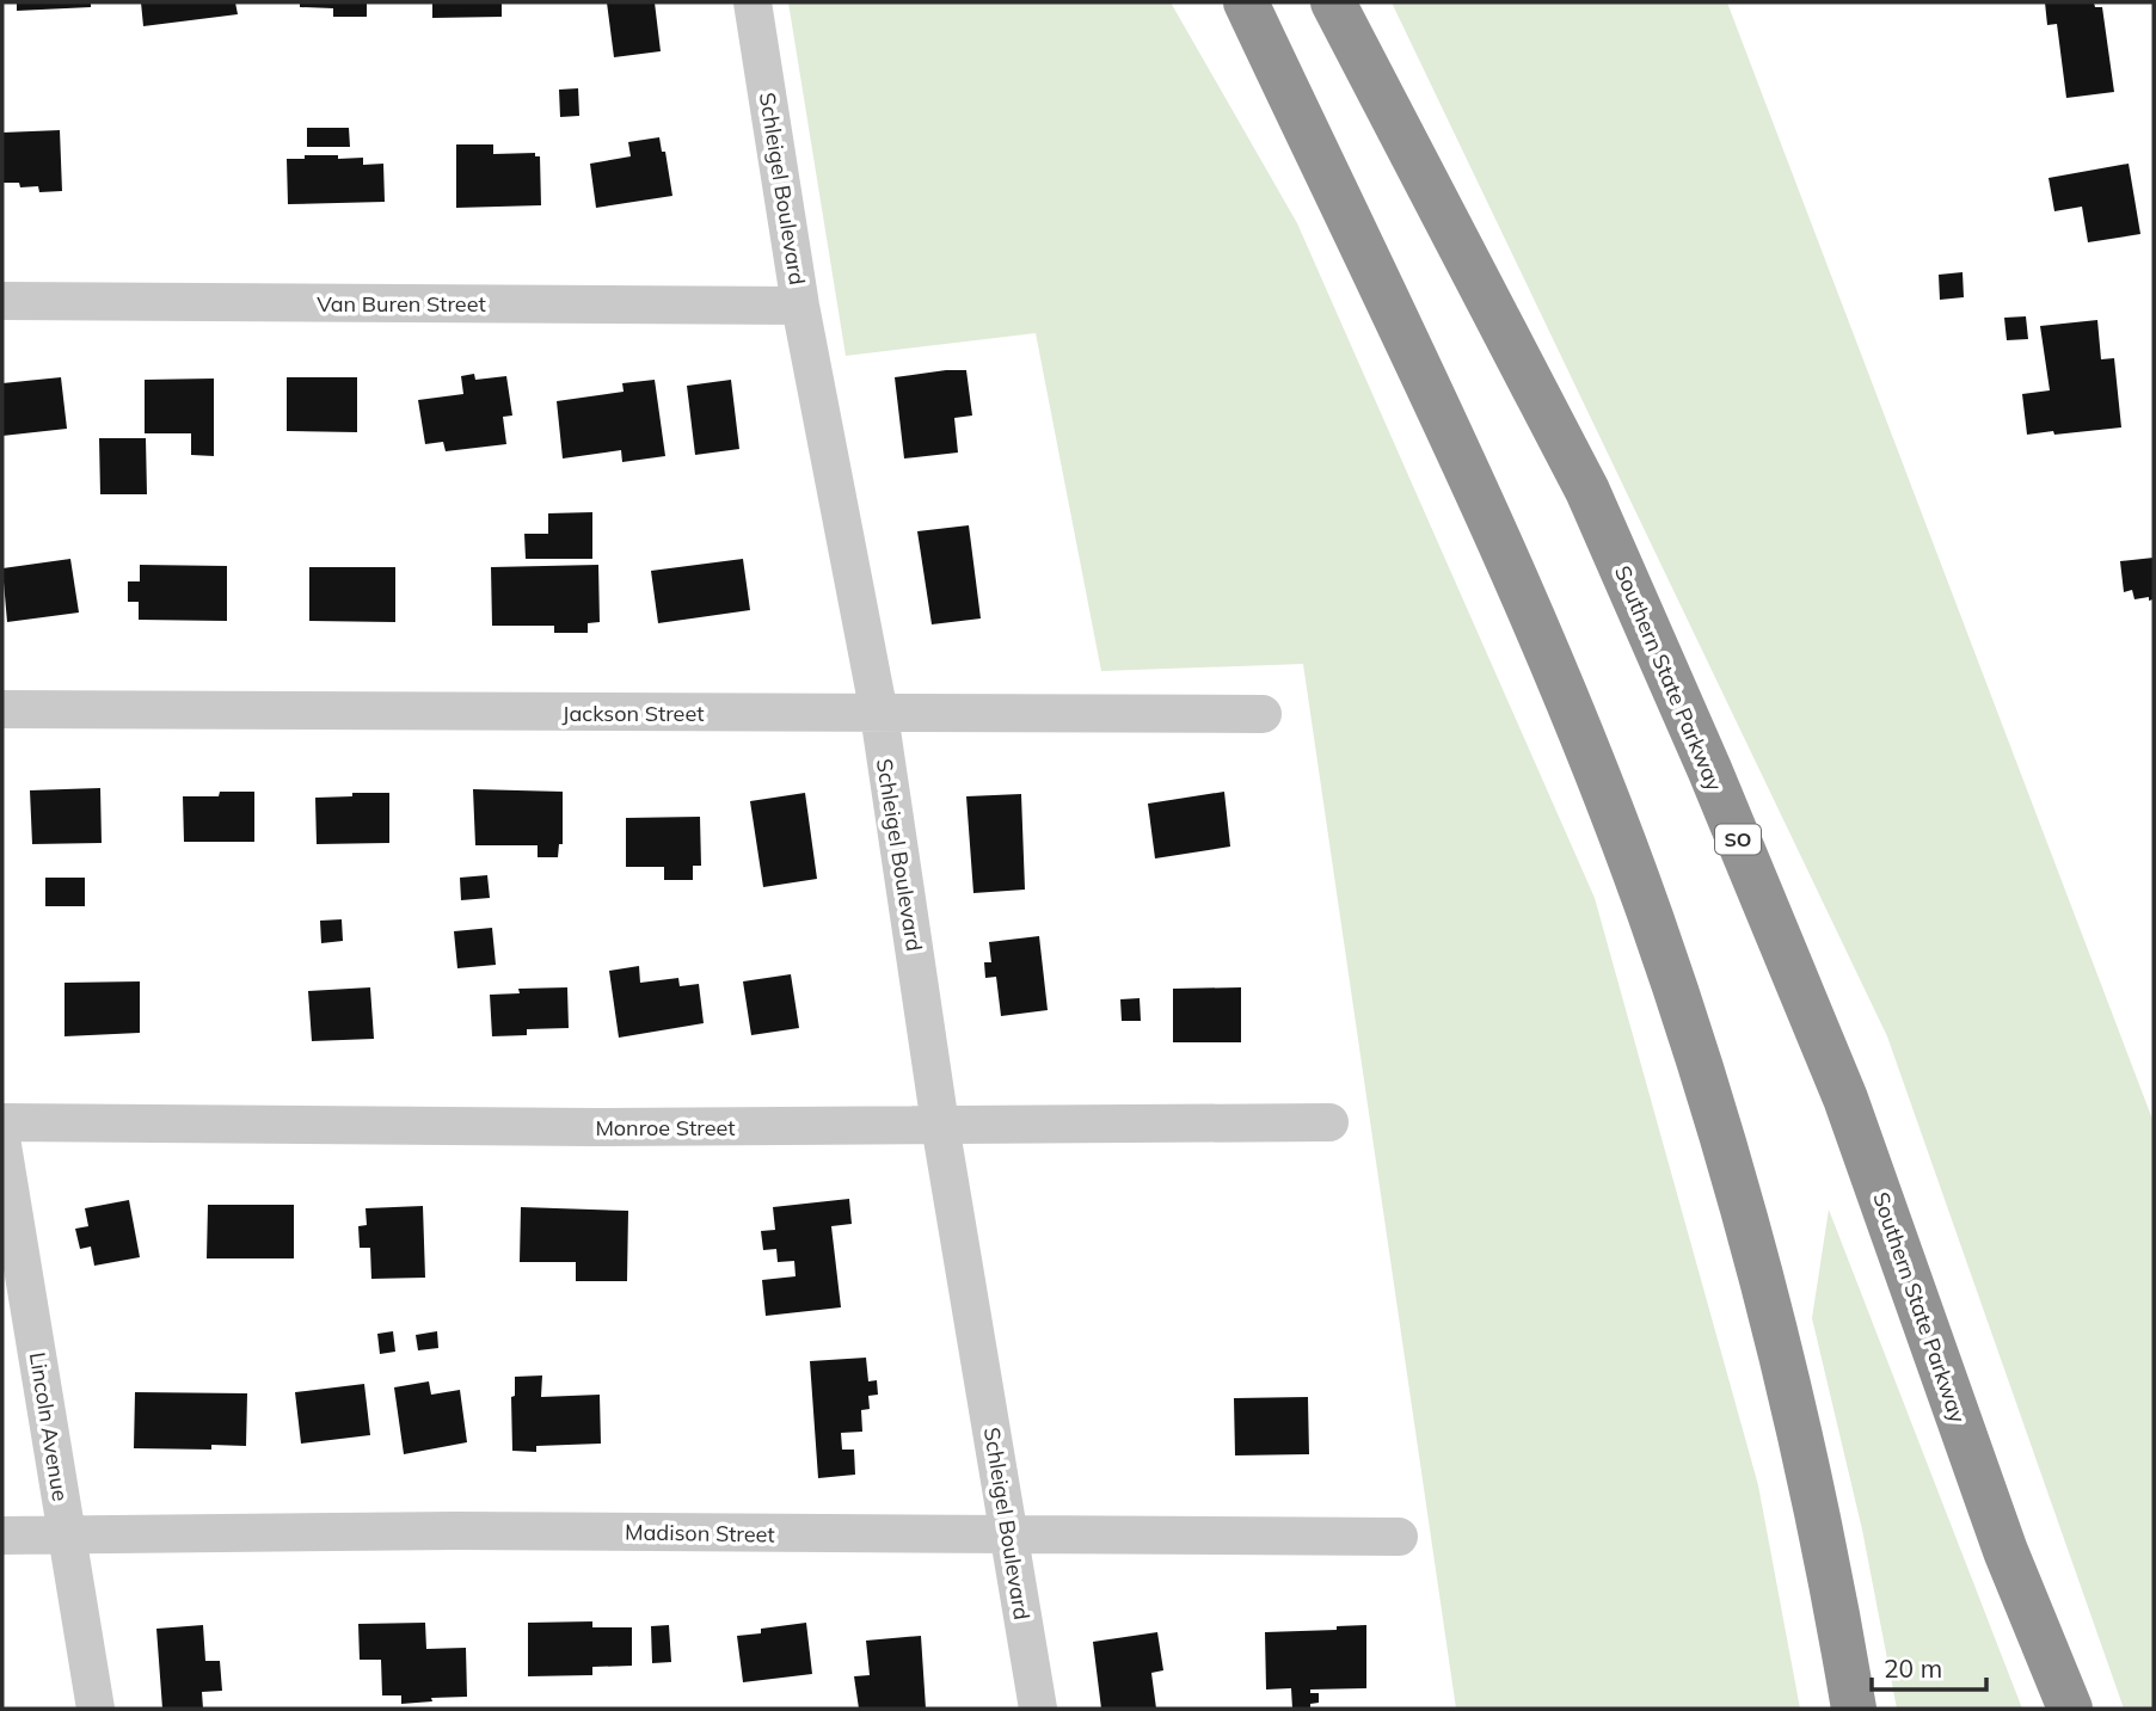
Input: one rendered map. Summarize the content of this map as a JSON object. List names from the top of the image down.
{
  "streets": {
    "highway": ["Southern State Parkway", "SO"],
    "street": [
      "Schleigel Boulevard",
      "Van Buren Street",
      "Jackson Street",
      "Monroe Street",
      "Lincoln Avenue",
      "Madison Street"
    ]
  },
  "crossings": [
    ["Schleigel Boulevard", "Van Buren Street"],
    ["Schleigel Boulevard", "Jackson Street"],
    ["Schleigel Boulevard", "Monroe Street"],
    ["Schleigel Boulevard", "Madison Street"],
    ["Lincoln Avenue", "Madison Street"]
  ],
  "scale_bar": "20 m"
}
